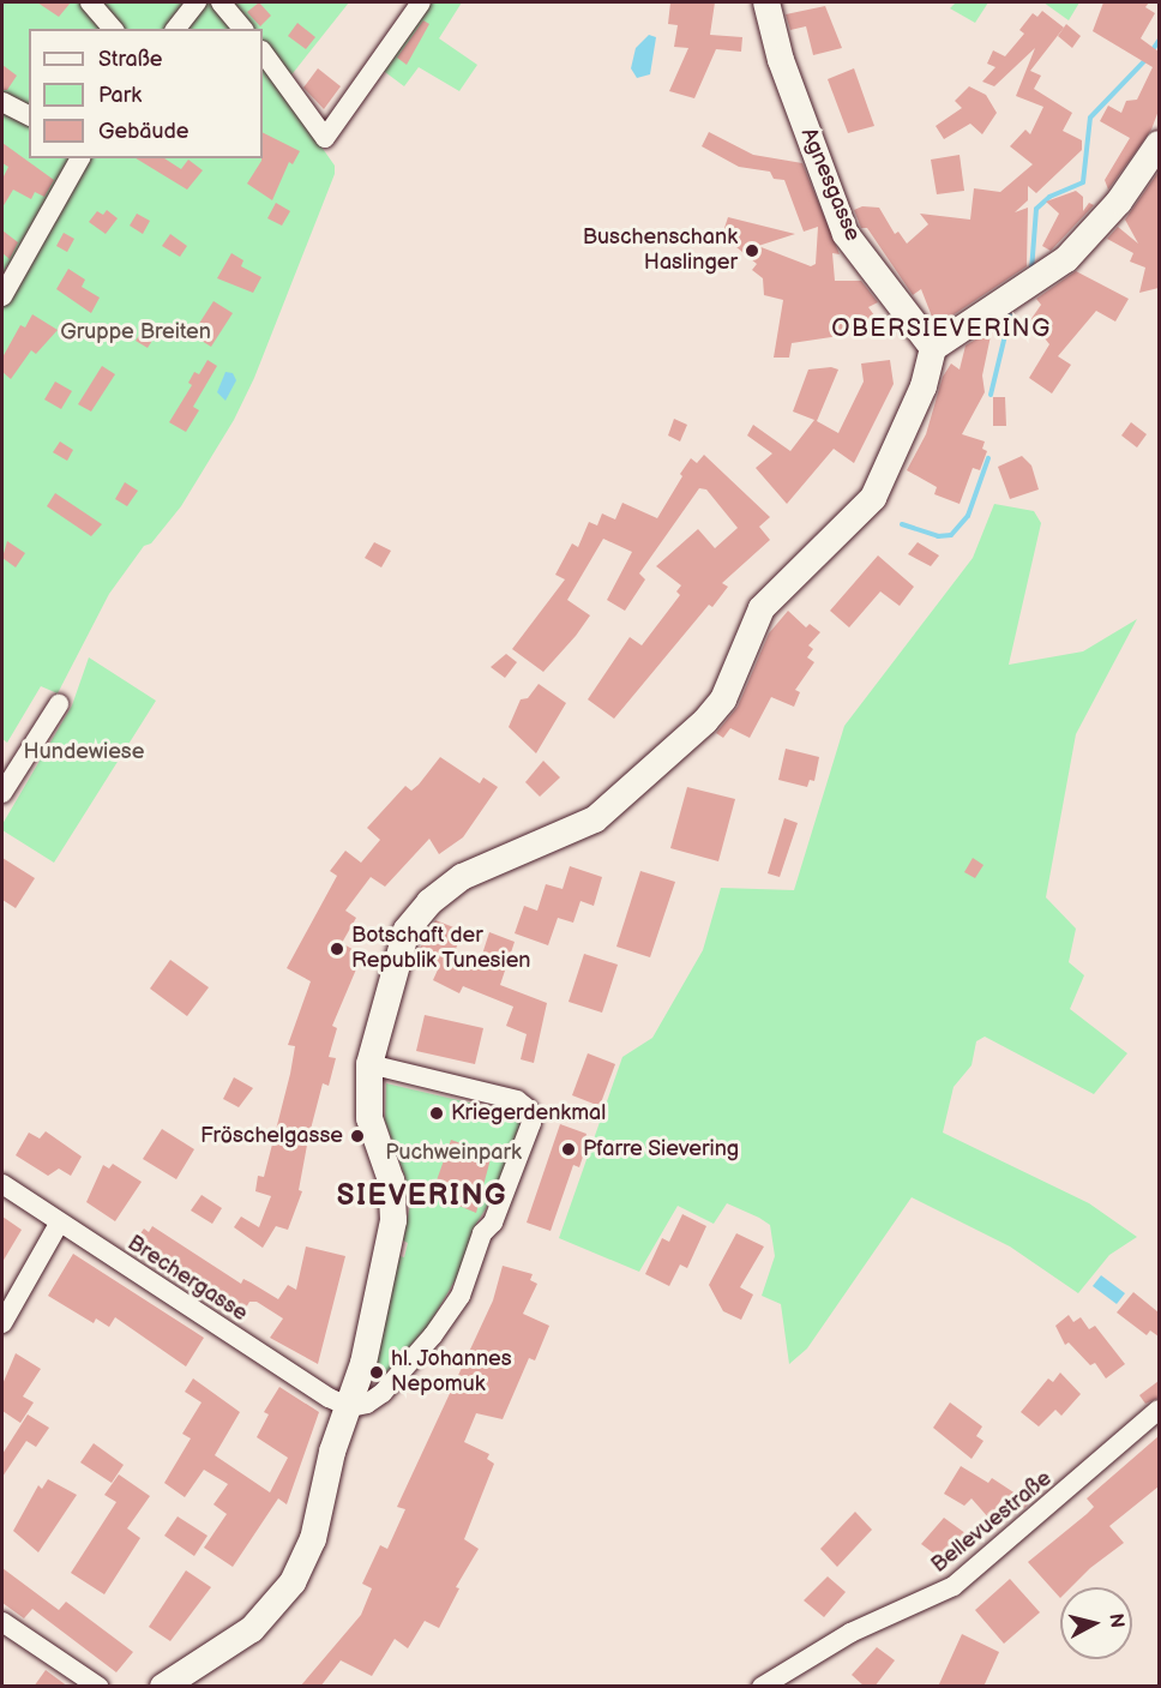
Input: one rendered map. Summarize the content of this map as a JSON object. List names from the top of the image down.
{
  "streets": {
    "main road": ["Agnesgasse"],
    "street": ["Brechergasse", "Bellevuestraße"]
  },
  "districts": ["OBERSIEVERING", "SIEVERING"],
  "parks": ["Gruppe Breiten", "Hundewiese", "Puchweinpark"],
  "places": [
    "Buschenschank Haslinger",
    "Botschaft der Republik Tunesien",
    "Kriegerdenkmal",
    "Fröschelgasse",
    "Pfarre Sievering",
    "hl. Johannes Nepomuk"
  ],
  "legend": ["Straße", "Park", "Gebäude"],
  "north": "right"
}
